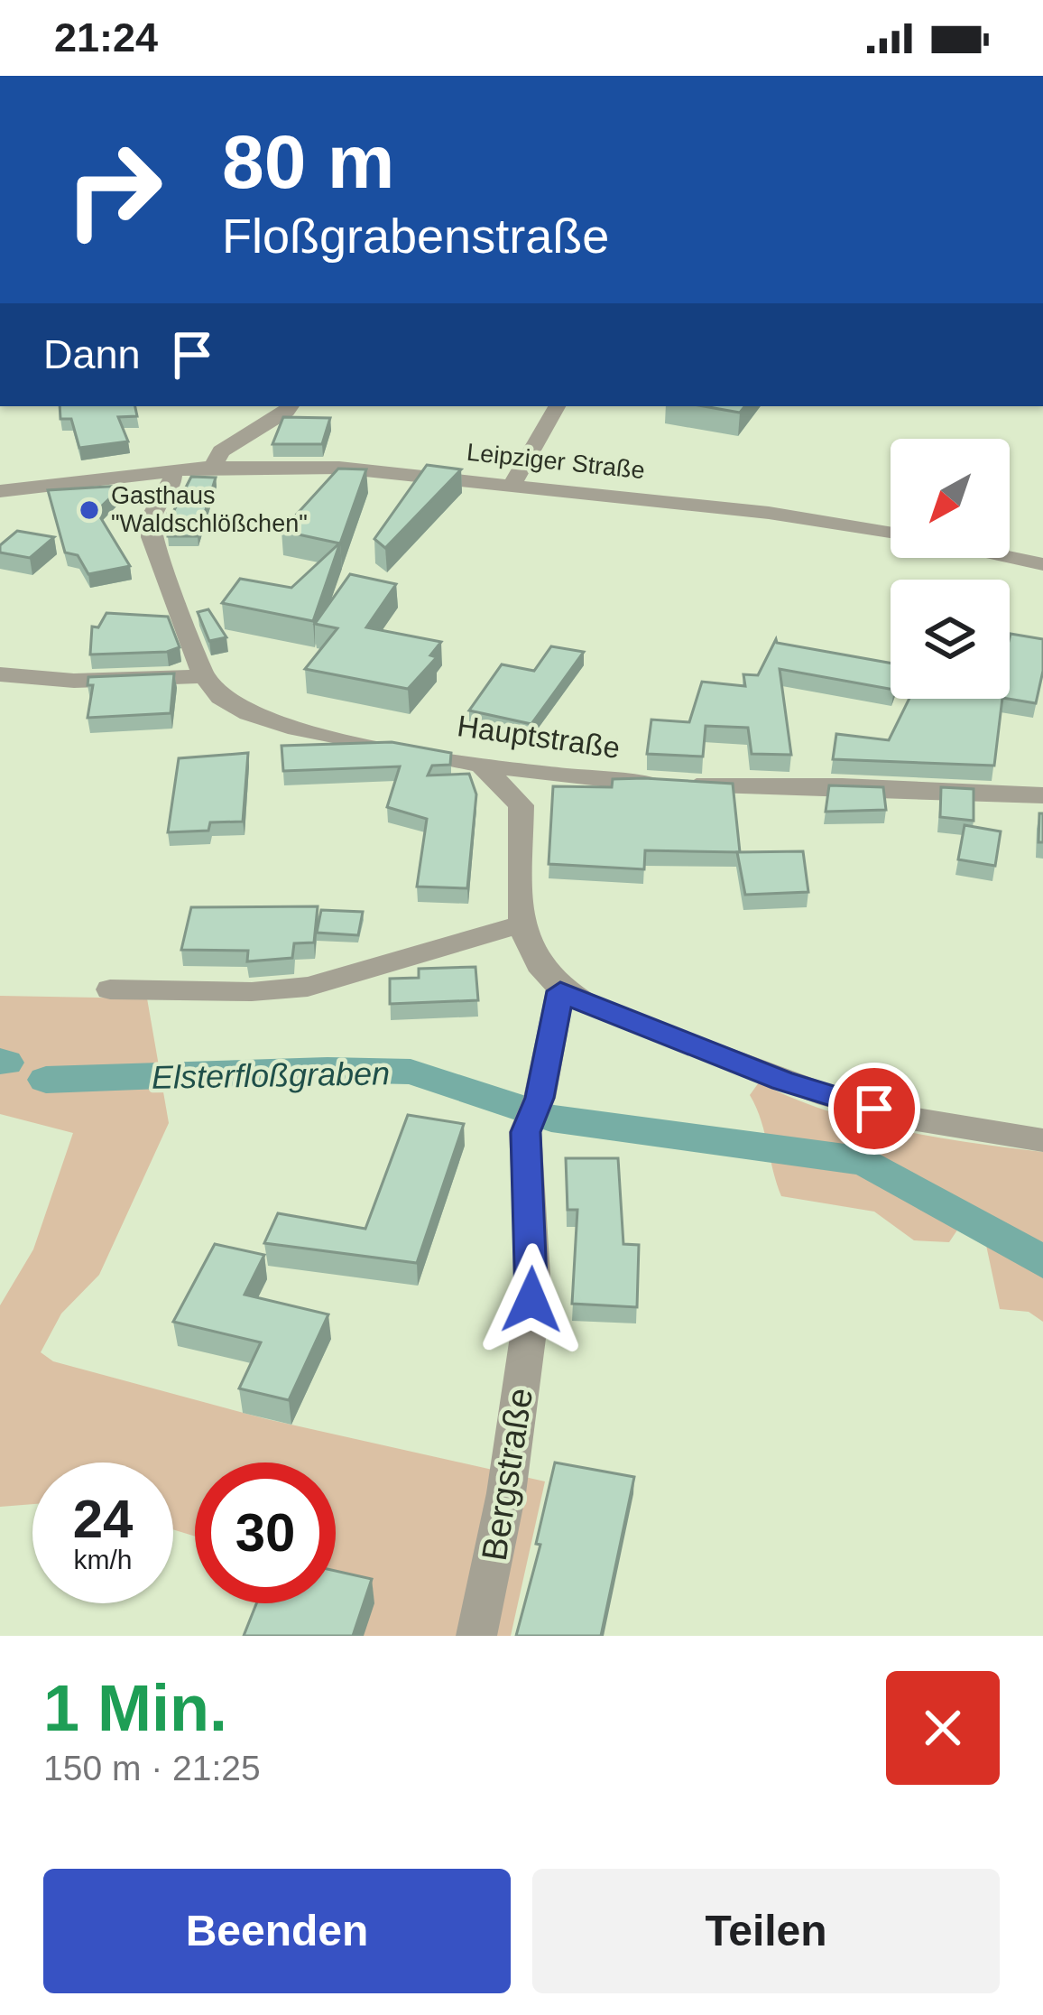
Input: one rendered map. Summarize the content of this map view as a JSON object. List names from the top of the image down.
{
  "streets": {
    "street": ["Leipziger Straße", "Hauptstraße", "Bergstraße"]
  },
  "crossings": [
    ["Leipziger Straße", "Hauptstraße"]
  ],
  "water": ["Elsterfloßgraben"],
  "places": ["Gasthaus \"Waldschlößchen\""],
  "north": "bottom left",
  "page": {
    "status": "21:24",
    "turn": ["80 m", "Floßgrabenstraße"],
    "then": "Dann",
    "speed": "24 km/h",
    "limit": "30",
    "heading": ["1 Min.", "150 m · 21:25"],
    "buttons": ["Beenden", "Teilen"]
  }
}
